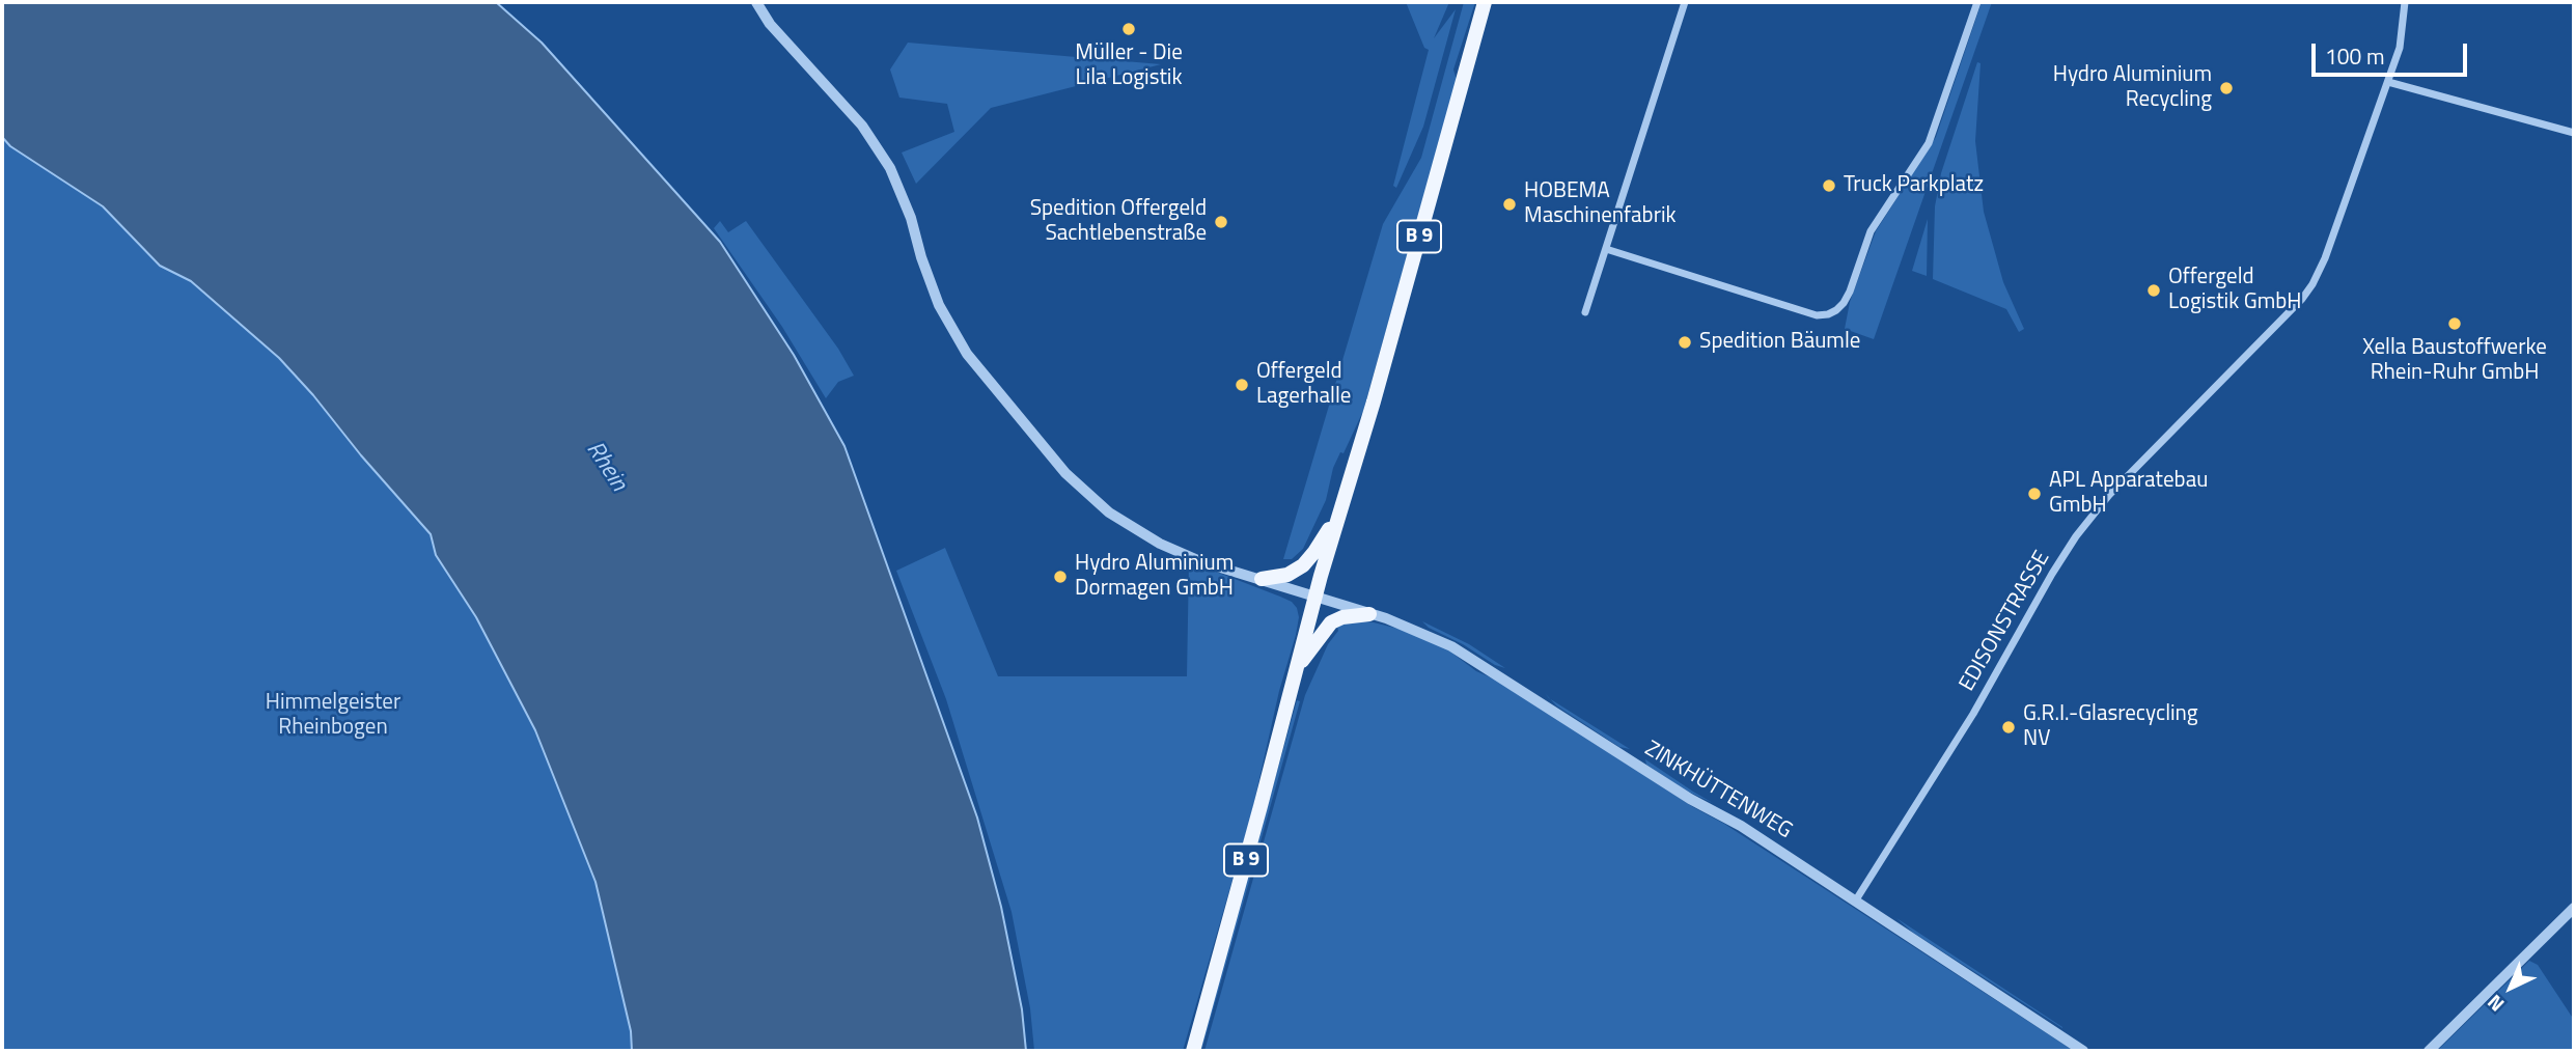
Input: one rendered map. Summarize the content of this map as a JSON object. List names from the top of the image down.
{
  "streets": {
    "main road": ["B 9"],
    "street": ["EDISONSTRASSE", "ZINKHÜTTENWEG"]
  },
  "crossings": [
    ["B 9", "ZINKHÜTTENWEG"],
    ["EDISONSTRASSE", "ZINKHÜTTENWEG"]
  ],
  "water": ["Rhein"],
  "parks": ["Himmelgeister Rheinbogen"],
  "places": [
    "Müller - Die Lila Logistik",
    "Hydro Aluminium Recycling",
    "Truck Parkplatz",
    "HOBEMA Maschinenfabrik",
    "Spedition Offergeld Sachtlebenstraße",
    "Offergeld Logistik GmbH",
    "Xella Baustoffwerke Rhein-Ruhr GmbH",
    "Spedition Bäumle",
    "Offergeld Lagerhalle",
    "APL Apparatebau GmbH",
    "Hydro Aluminium Dormagen GmbH",
    "G.R.I.-Glasrecycling NV"
  ],
  "scale_bar": "100 m",
  "north": "bottom left"
}
